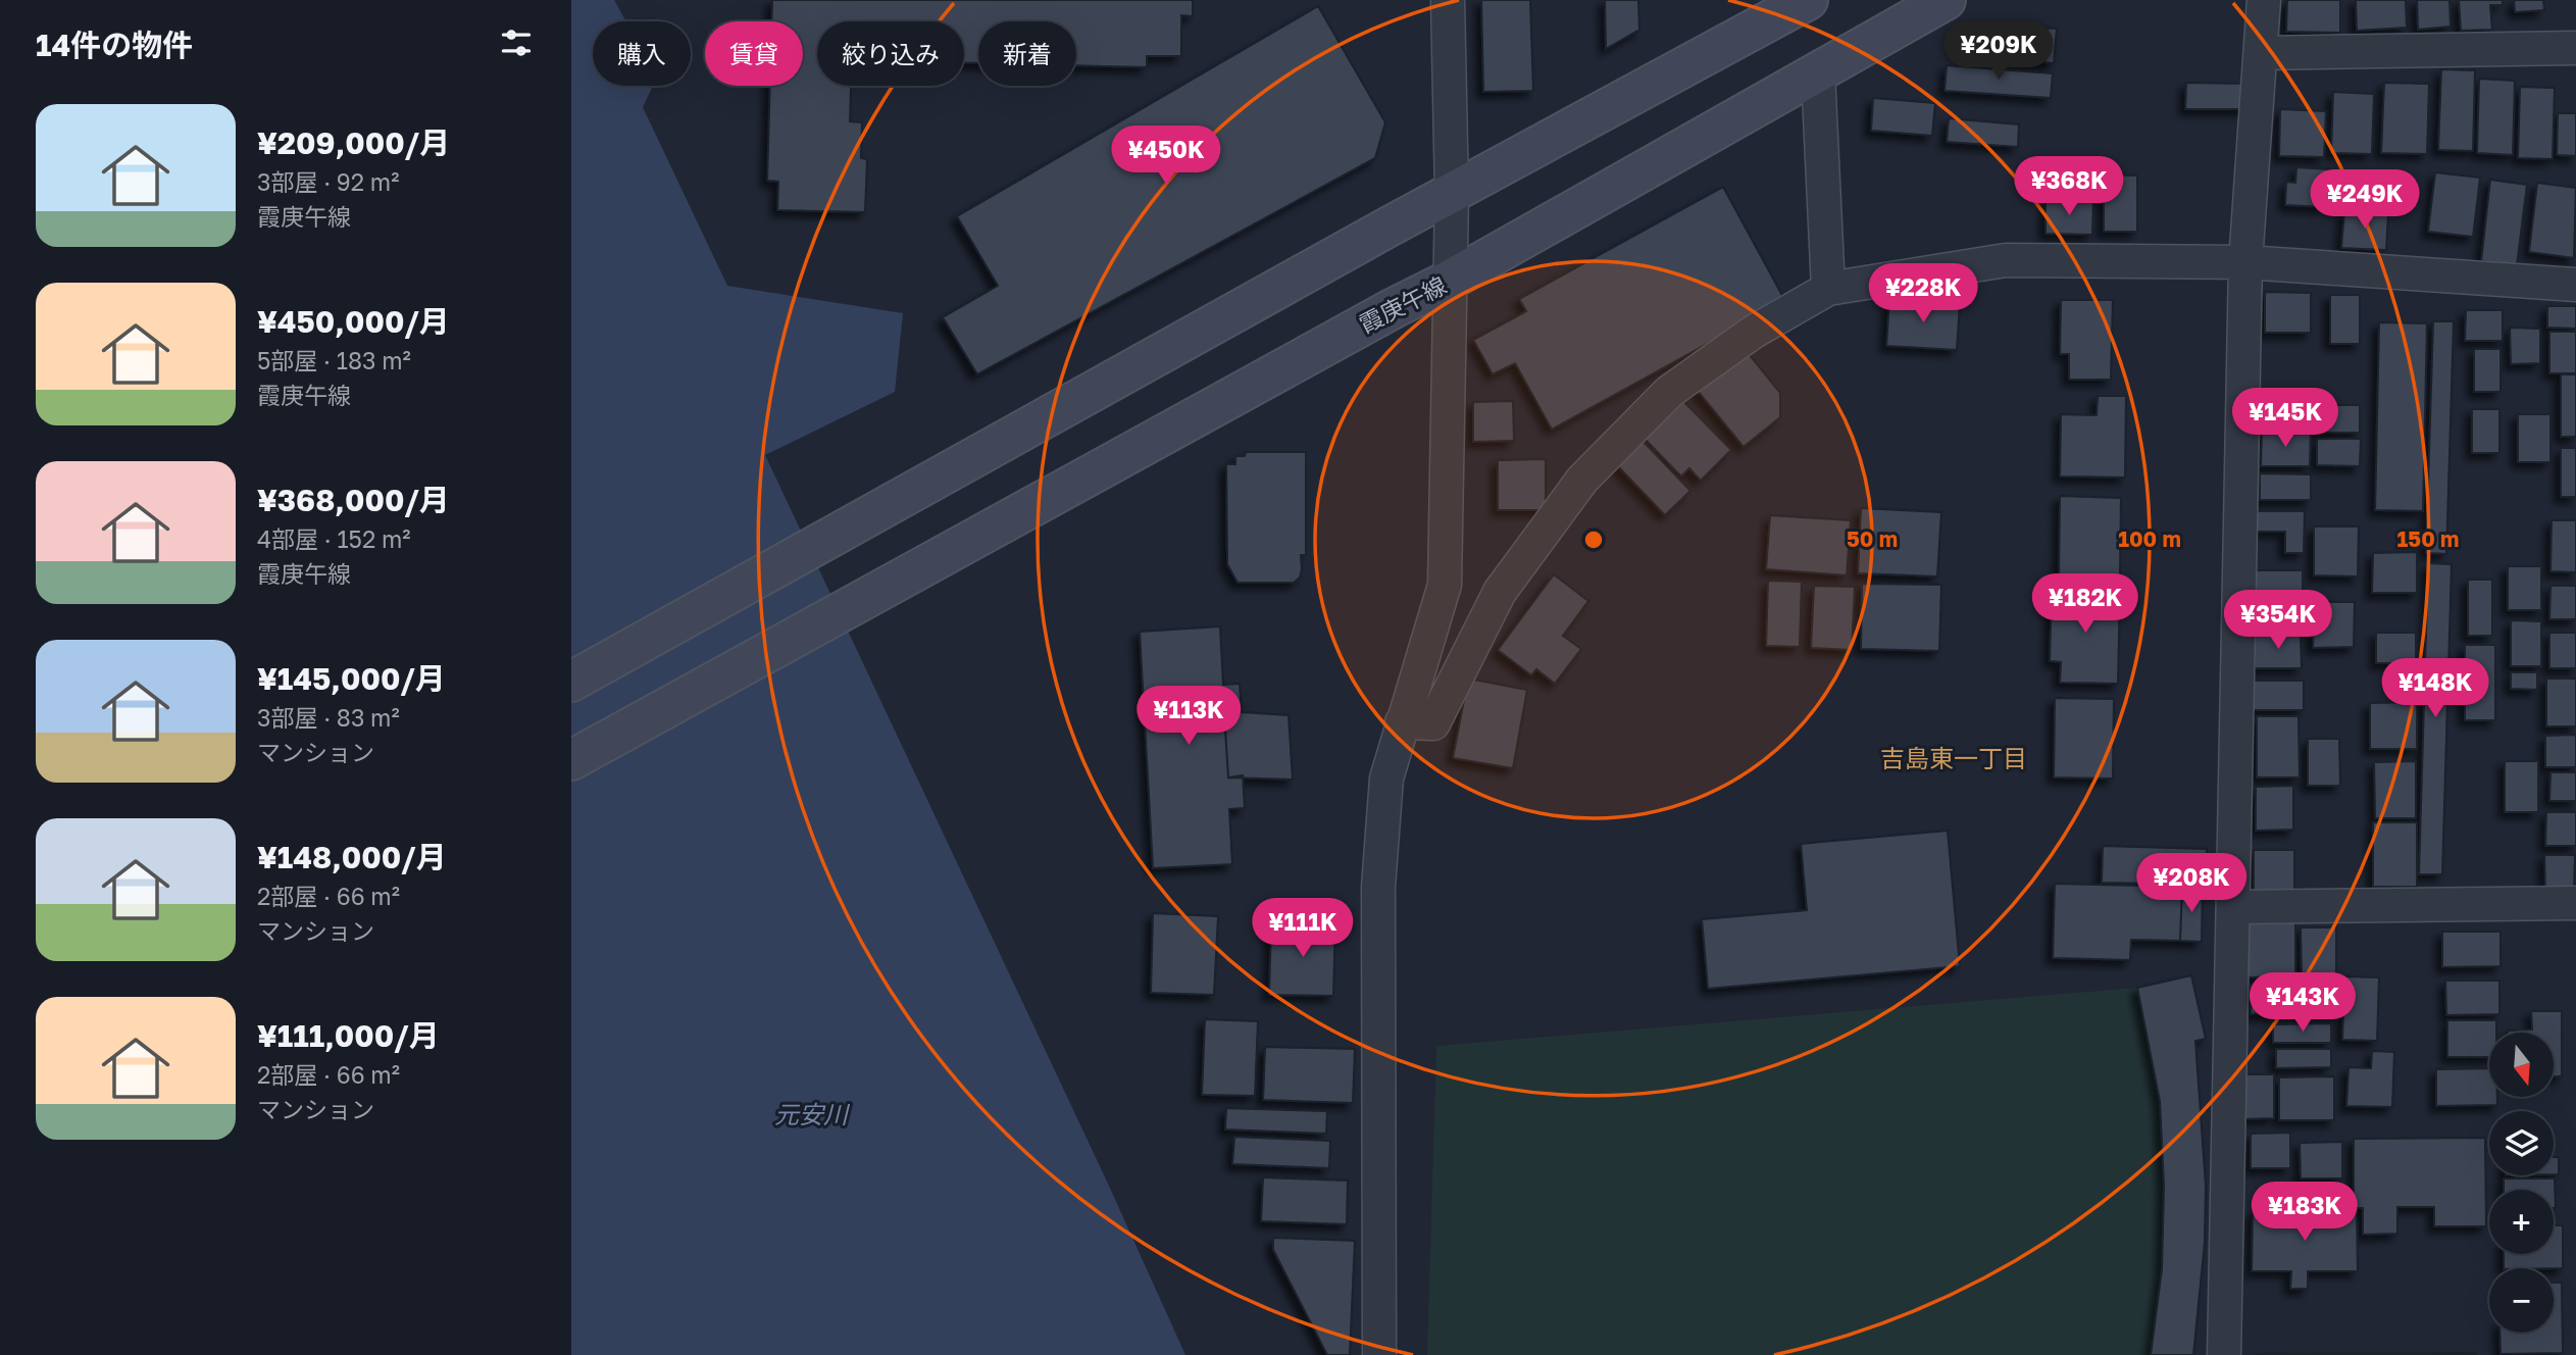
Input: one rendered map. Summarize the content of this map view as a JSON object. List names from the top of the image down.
{
  "streets": {
    "street": ["霞庚午線"]
  },
  "districts": ["吉島東一丁目"],
  "water": ["元安川"],
  "north": "bottom",
  "page": {
    "heading": "14件の物件",
    "price": [
      "¥209K",
      "¥450K",
      "¥368K",
      "¥249K",
      "¥228K",
      "¥145K",
      "¥182K",
      "¥354K",
      "¥148K",
      "¥113K",
      "¥208K",
      "¥111K",
      "¥143K",
      "¥183K"
    ],
    "chip": [
      "購入",
      "賃貸",
      "絞り込み",
      "新着"
    ],
    "list": [
      {
        "name": "¥209,000/月",
        "note": "3部屋 · 92 m² · 霞庚午線"
      },
      {
        "name": "¥450,000/月",
        "note": "5部屋 · 183 m² · 霞庚午線"
      },
      {
        "name": "¥368,000/月",
        "note": "4部屋 · 152 m² · 霞庚午線"
      },
      {
        "name": "¥145,000/月",
        "note": "3部屋 · 83 m² · マンション"
      },
      {
        "name": "¥148,000/月",
        "note": "2部屋 · 66 m² · マンション"
      },
      {
        "name": "¥111,000/月",
        "note": "2部屋 · 66 m² · マンション"
      }
    ],
    "map_buttons": ["+", "−"]
  },
  "rings": ["50 m", "100 m", "150 m"]
}
